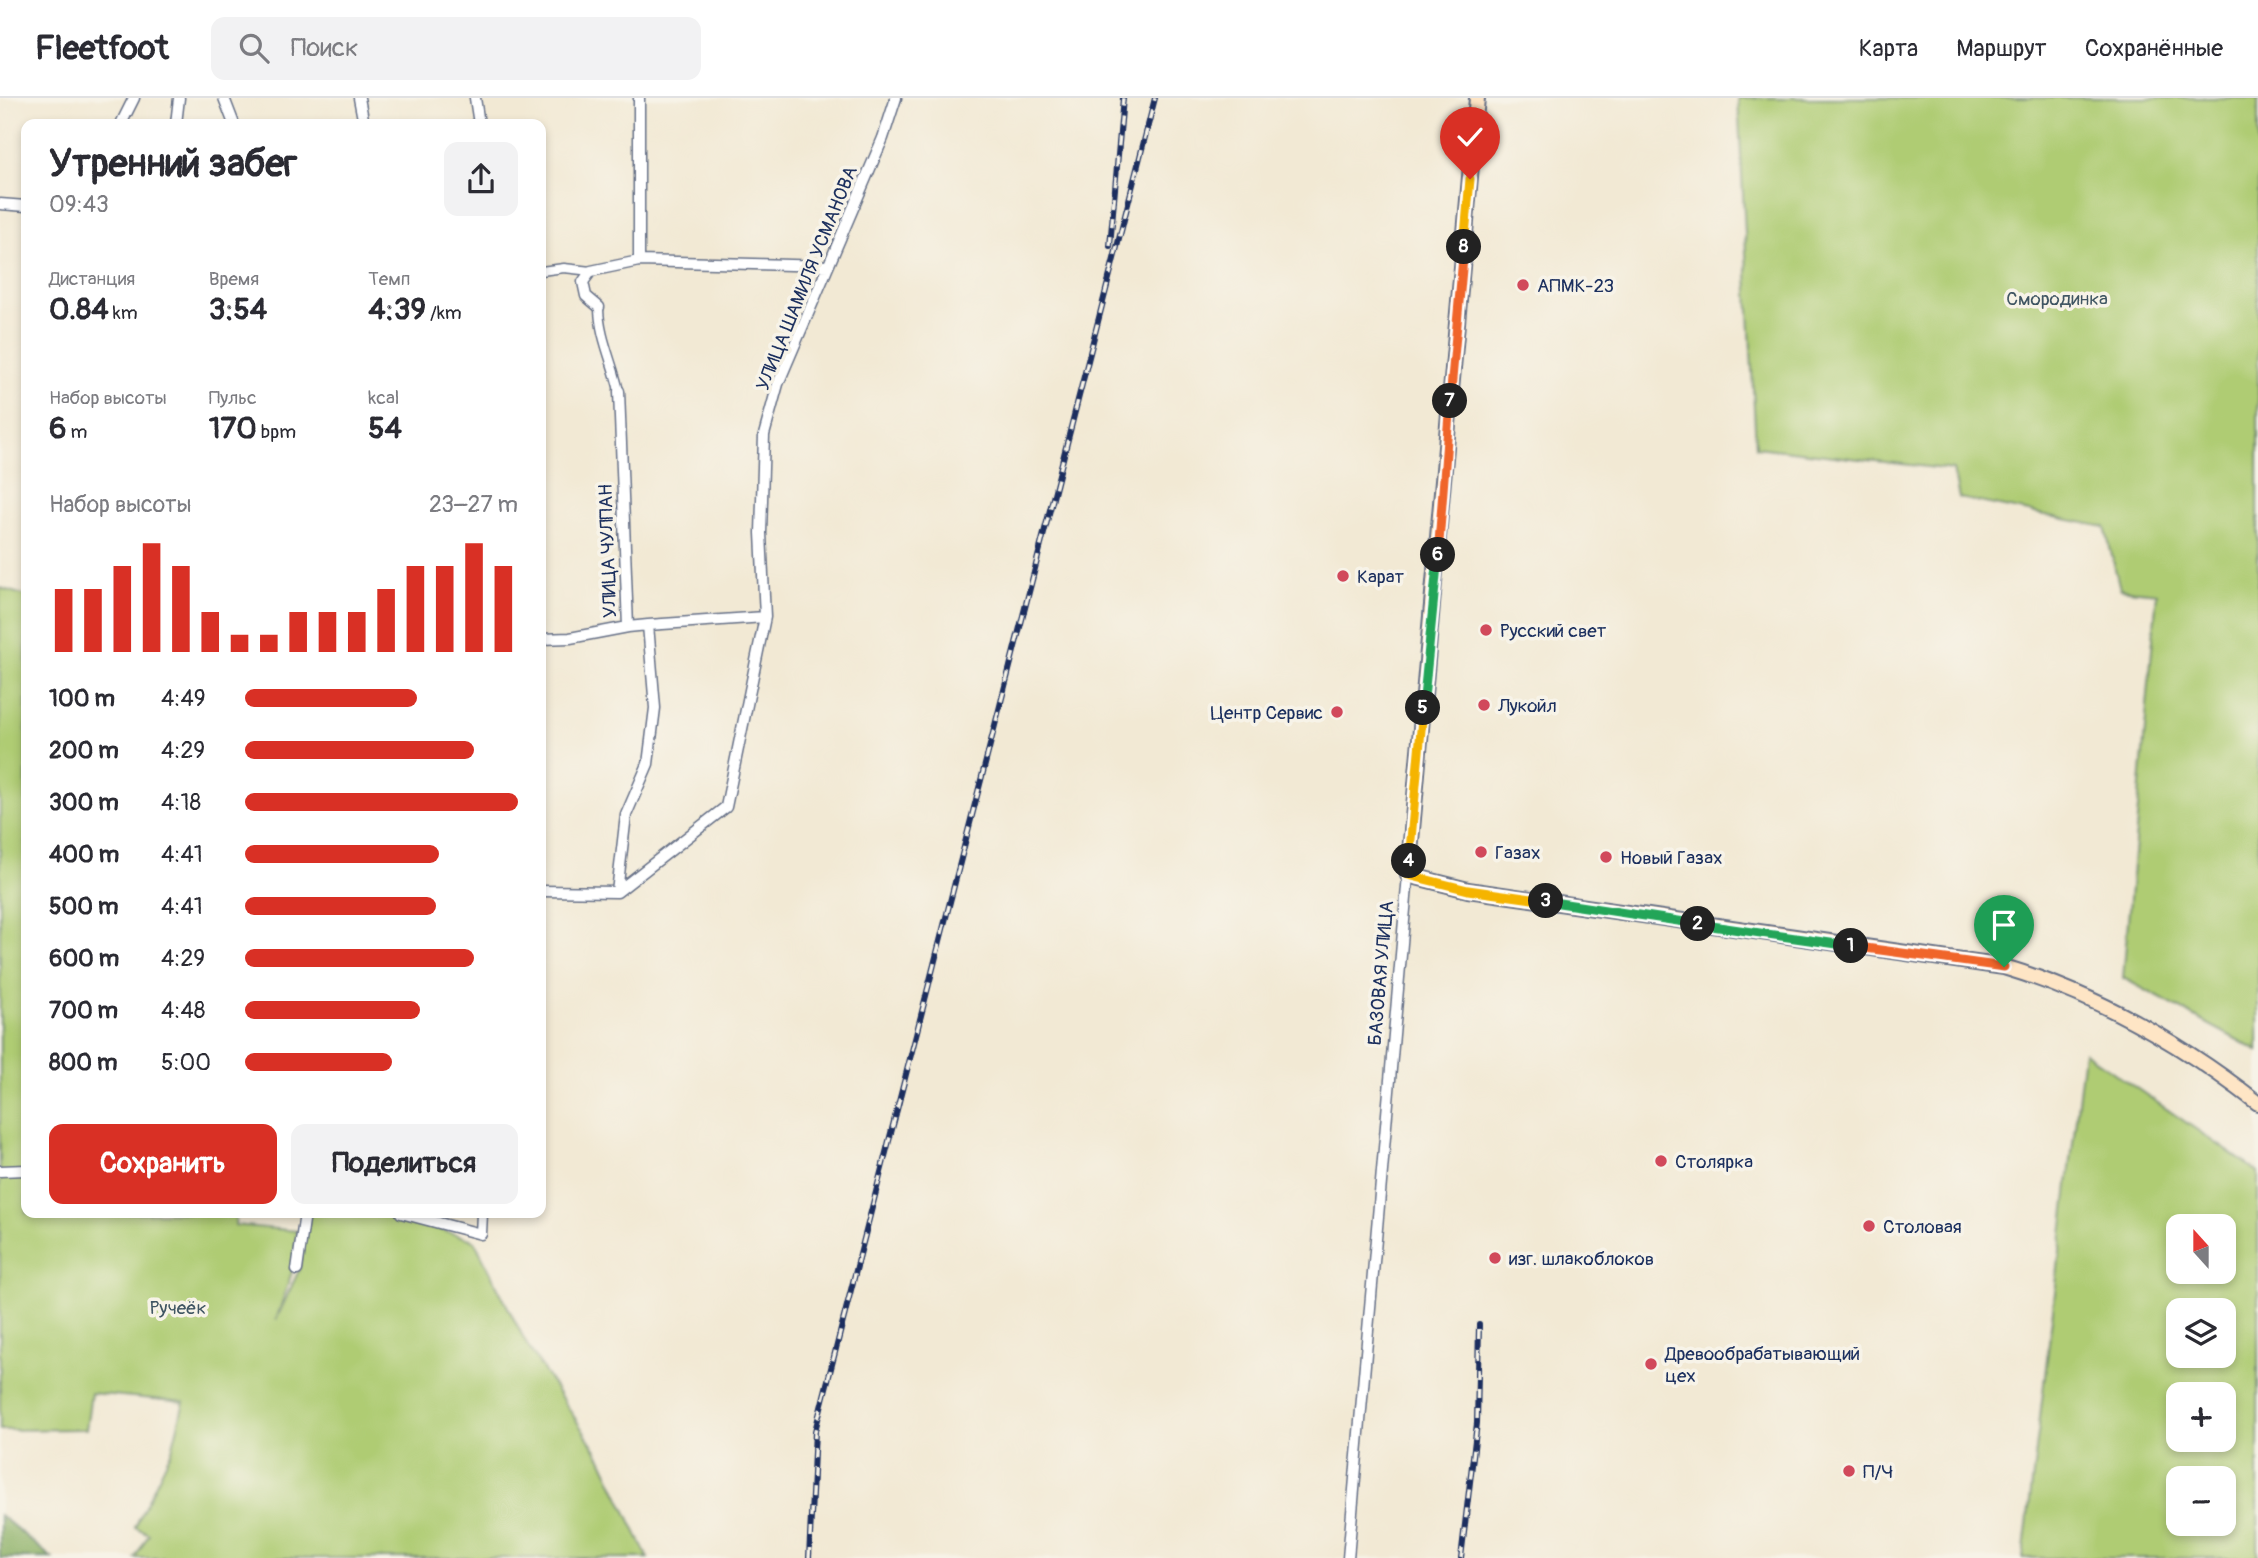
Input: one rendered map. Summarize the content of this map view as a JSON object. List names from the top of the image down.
{
  "streets": {
    "main road": ["БАЗОВАЯ УЛИЦА"],
    "street": ["УЛИЦА ШАМИЛЯ УСМАНОВА", "УЛИЦА ЧУЛПАН"]
  },
  "crossings": [
    ["УЛИЦА ШАМИЛЯ УСМАНОВА", "УЛИЦА ЧУЛПАН"]
  ],
  "parks": ["Смородинка", "Ручеёк"],
  "places": [
    "АПМК-23",
    "Карат",
    "Русский свет",
    "Лукойл",
    "Центр Сервис",
    "Газах",
    "Новый Газах",
    "Столярка",
    "Столовая",
    "изг. шлакоблоков",
    "Древообрабатывающий цех",
    "П/Ч"
  ],
  "north": "top",
  "page": {
    "header": "Fleetfoot",
    "search": "Поиск",
    "nav": ["Карта", "Маршрут", "Сохранённые"],
    "heading": ["Утренний забег", "09:43"],
    "pins": [
      "8",
      "7",
      "6",
      "5",
      "4",
      "3",
      "2",
      "1"
    ],
    "stats": [
      ["Дистанция", "0.84 km"],
      ["Время", "3:54"],
      ["Темп", "4:39 /km"],
      ["Набор высоты", "6 m"],
      ["Пульс", "170 bpm"],
      ["kcal", "54"]
    ],
    "chart": ["Набор высоты", "23–27 m"],
    "list": [
      {
        "name": "100 m",
        "note": "4:49"
      },
      {
        "name": "200 m",
        "note": "4:29"
      },
      {
        "name": "300 m",
        "note": "4:18"
      },
      {
        "name": "400 m",
        "note": "4:41"
      },
      {
        "name": "500 m",
        "note": "4:41"
      },
      {
        "name": "600 m",
        "note": "4:29"
      },
      {
        "name": "700 m",
        "note": "4:48"
      },
      {
        "name": "800 m",
        "note": "5:00"
      }
    ],
    "buttons": ["Сохранить", "Поделиться"],
    "map_buttons": ["+", "−"]
  }
}
